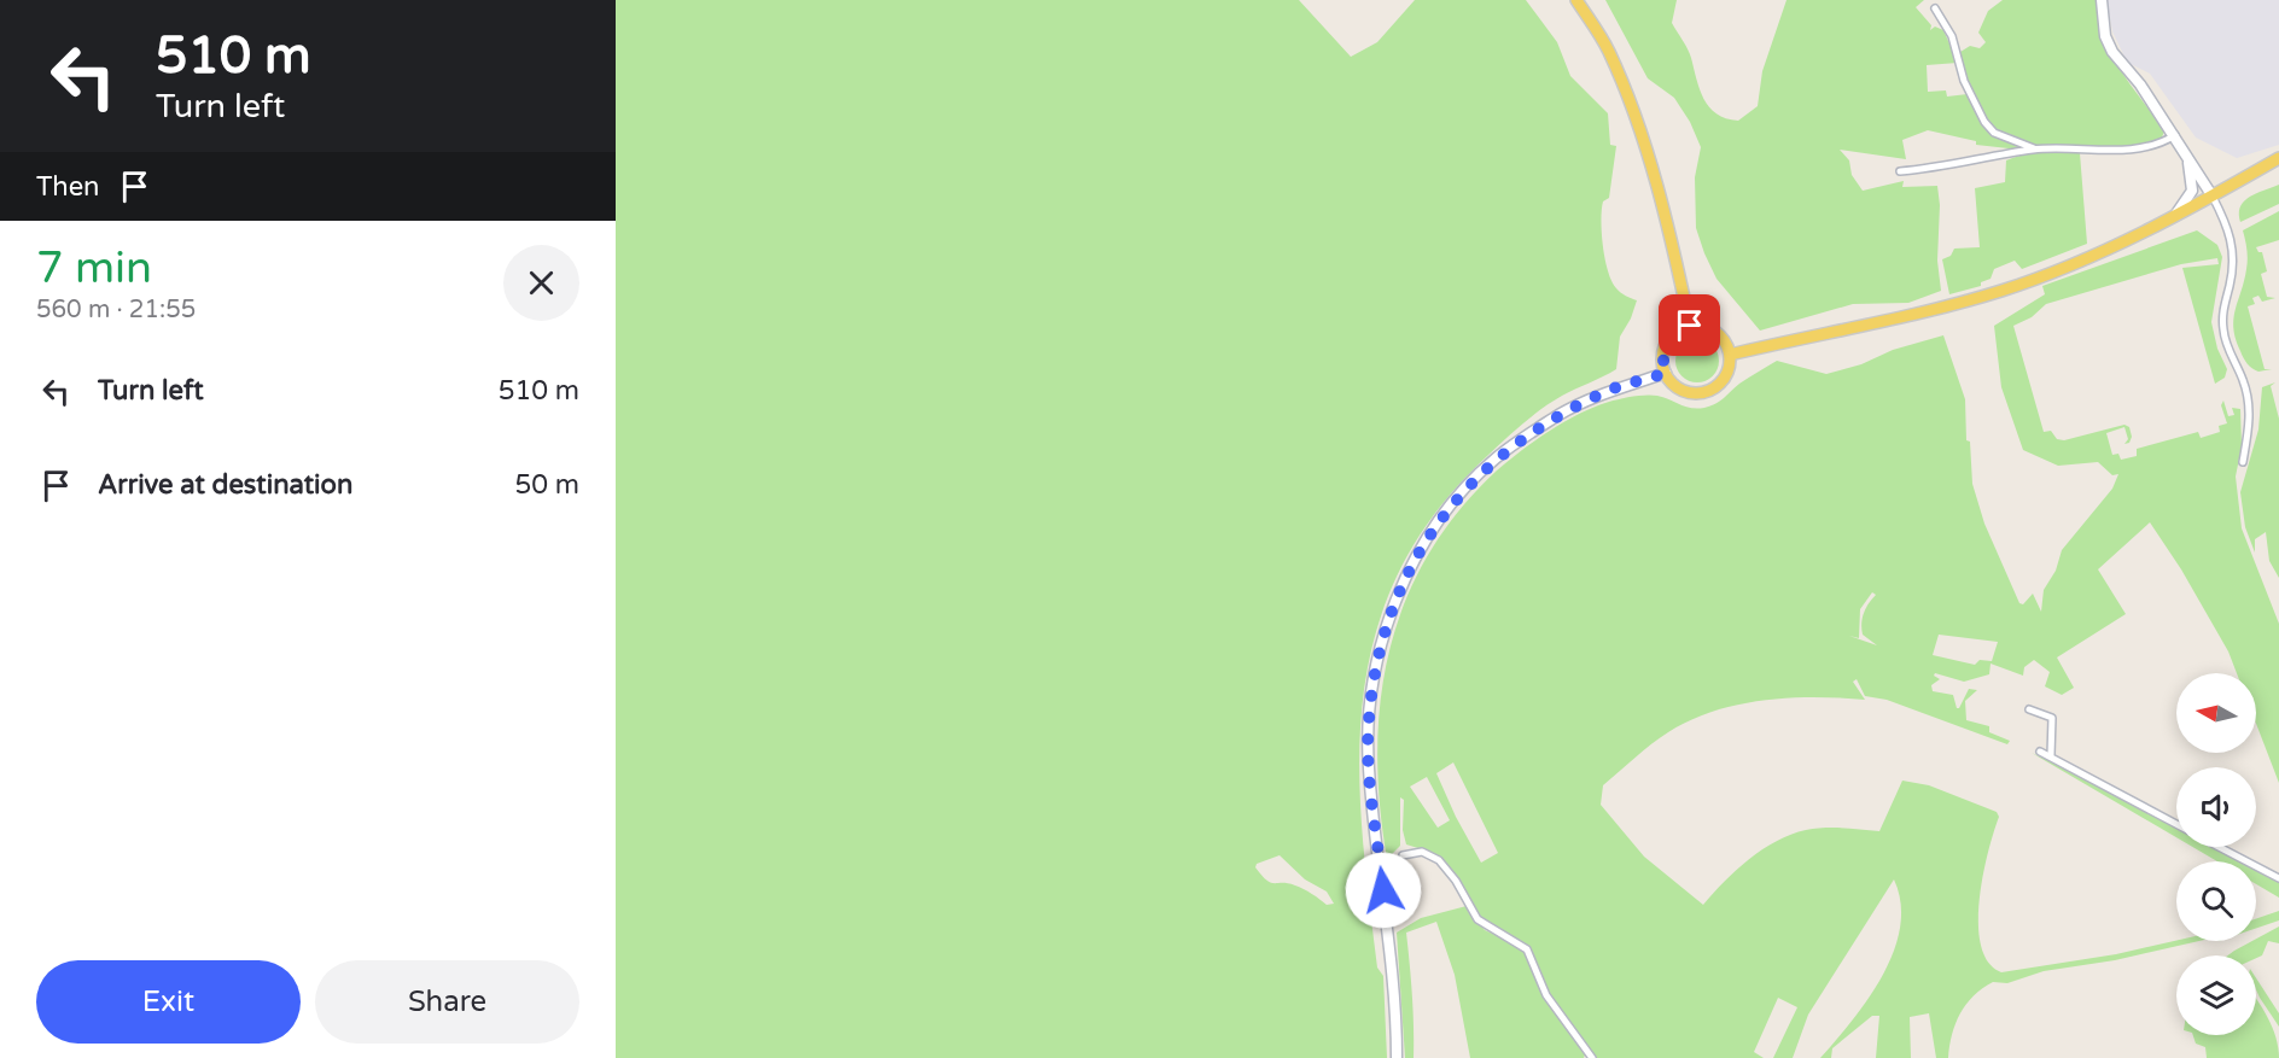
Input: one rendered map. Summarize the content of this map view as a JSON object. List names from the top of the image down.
{
  "north": "left",
  "page": {
    "turn": ["510 m", "Turn left"],
    "then": "Then",
    "heading": ["7 min", "560 m · 21:55"],
    "list": [
      {
        "name": "Turn left",
        "value": "510 m"
      },
      {
        "name": "Arrive at destination",
        "value": "50 m"
      }
    ],
    "buttons": ["Exit", "Share"]
  }
}
